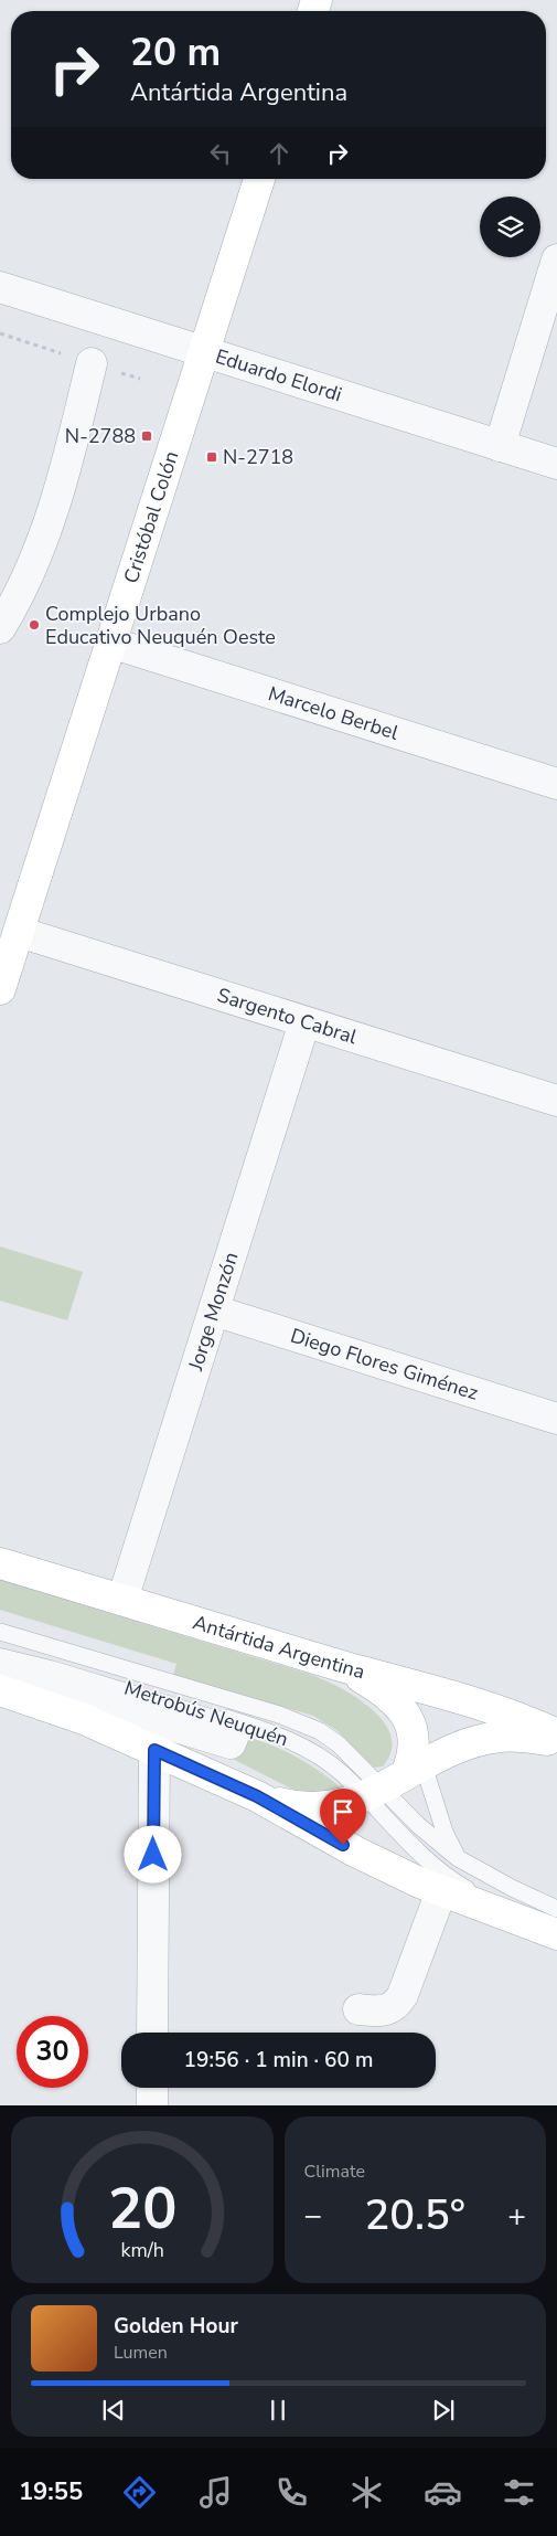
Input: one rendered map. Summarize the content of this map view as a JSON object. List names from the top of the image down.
{
  "streets": {
    "main road": ["Cristóbal Colón", "Antártida Argentina"],
    "street": [
      "Eduardo Elordi",
      "Marcelo Berbel",
      "Sargento Cabral",
      "Jorge Monzón",
      "Diego Flores Giménez"
    ],
    "lane": ["Metrobús Neuquén"]
  },
  "crossings": [
    ["Eduardo Elordi", "Cristóbal Colón"],
    ["Cristóbal Colón", "Marcelo Berbel"],
    ["Cristóbal Colón", "Sargento Cabral"],
    ["Sargento Cabral", "Jorge Monzón"],
    ["Jorge Monzón", "Diego Flores Giménez"],
    ["Jorge Monzón", "Antártida Argentina"]
  ],
  "places": {
    "transit": ["N-2788", "N-2718"],
    "other": ["Complejo Urbano Educativo Neuquén Oeste"]
  },
  "page": {
    "turn": ["20 m", "Antártida Argentina"],
    "limit": "30",
    "trip": "19:56 · 1 min · 60 m",
    "tile": "Climate",
    "heat": ["−", "20.5°", "+"],
    "song": ["Golden Hour", "Lumen"],
    "tabs": "19:55",
    "gauge": ["20", "km/h"]
  }
}
